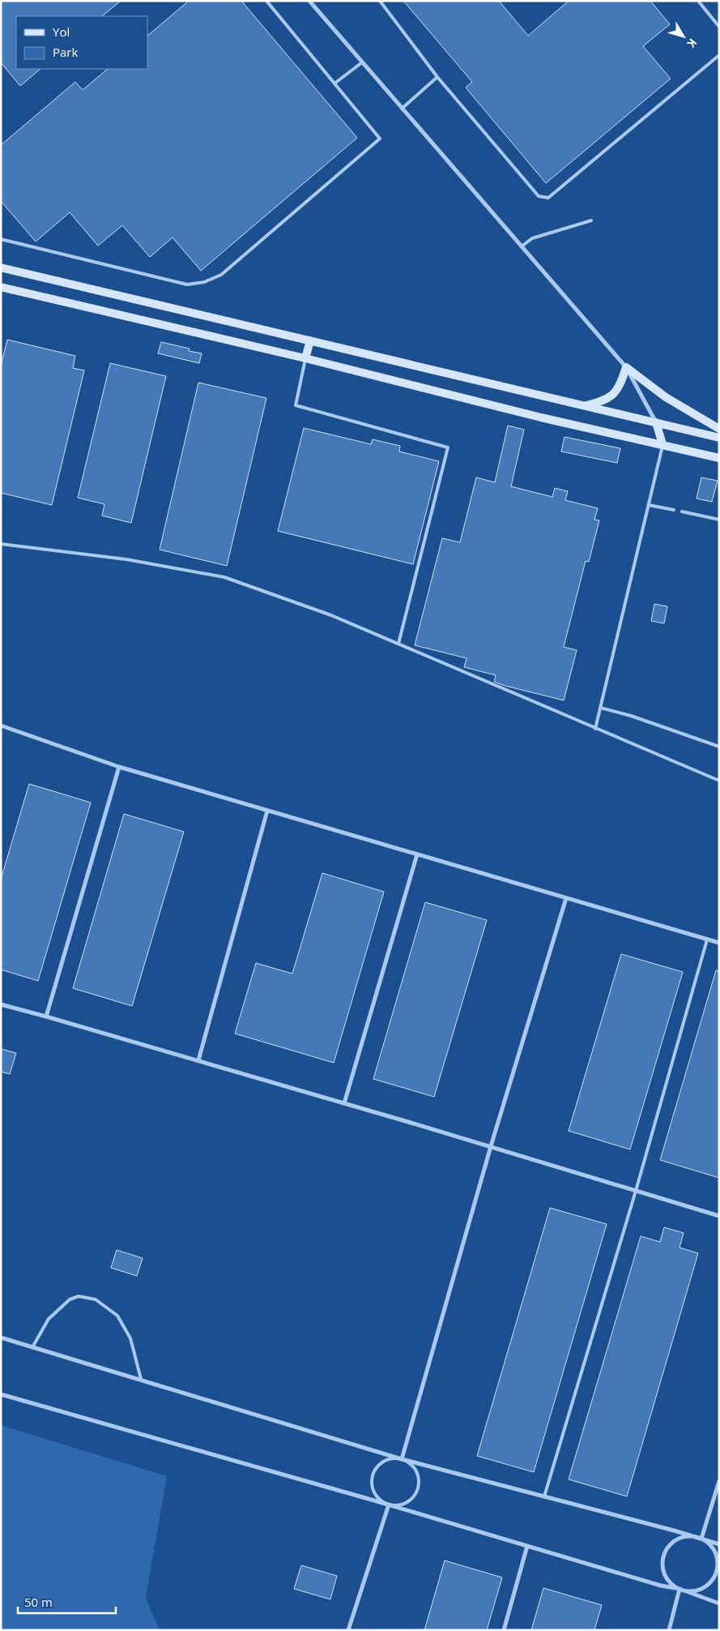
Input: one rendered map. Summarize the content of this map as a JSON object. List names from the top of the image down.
{
  "legend": ["Yol", "Park"],
  "scale_bar": "50 m",
  "north": "bottom right"
}
